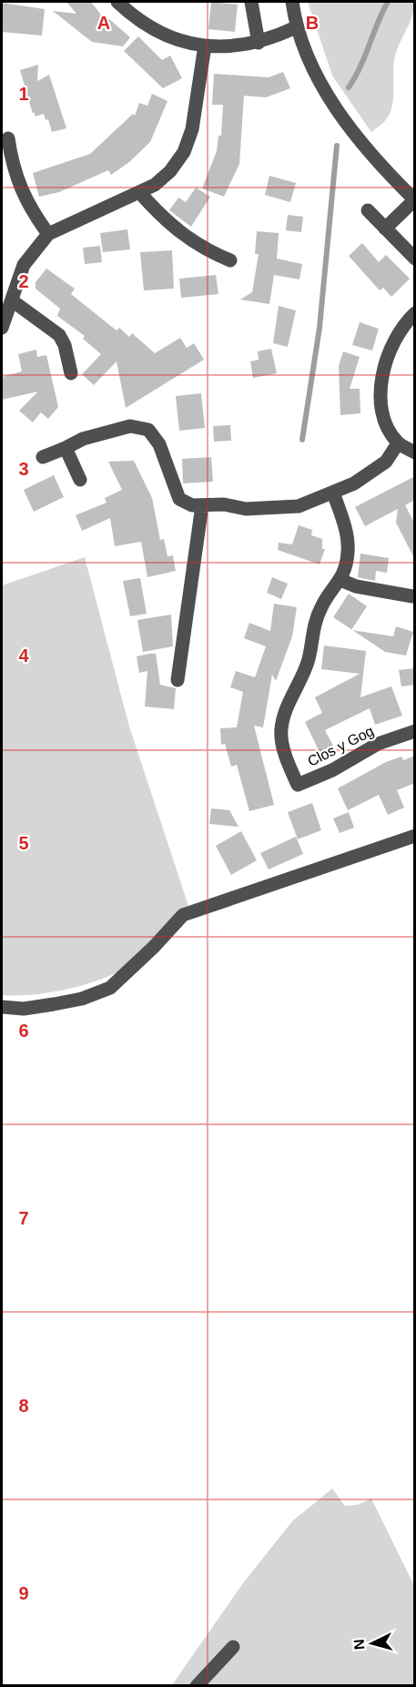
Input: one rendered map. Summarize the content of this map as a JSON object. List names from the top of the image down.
{
  "streets": {
    "street": ["Clos y Gog"]
  },
  "north": "left",
  "grid": {
    "columns": ["A", "B"],
    "rows": [
      "1",
      "2",
      "3",
      "4",
      "5",
      "6",
      "7",
      "8",
      "9"
    ]
  }
}
